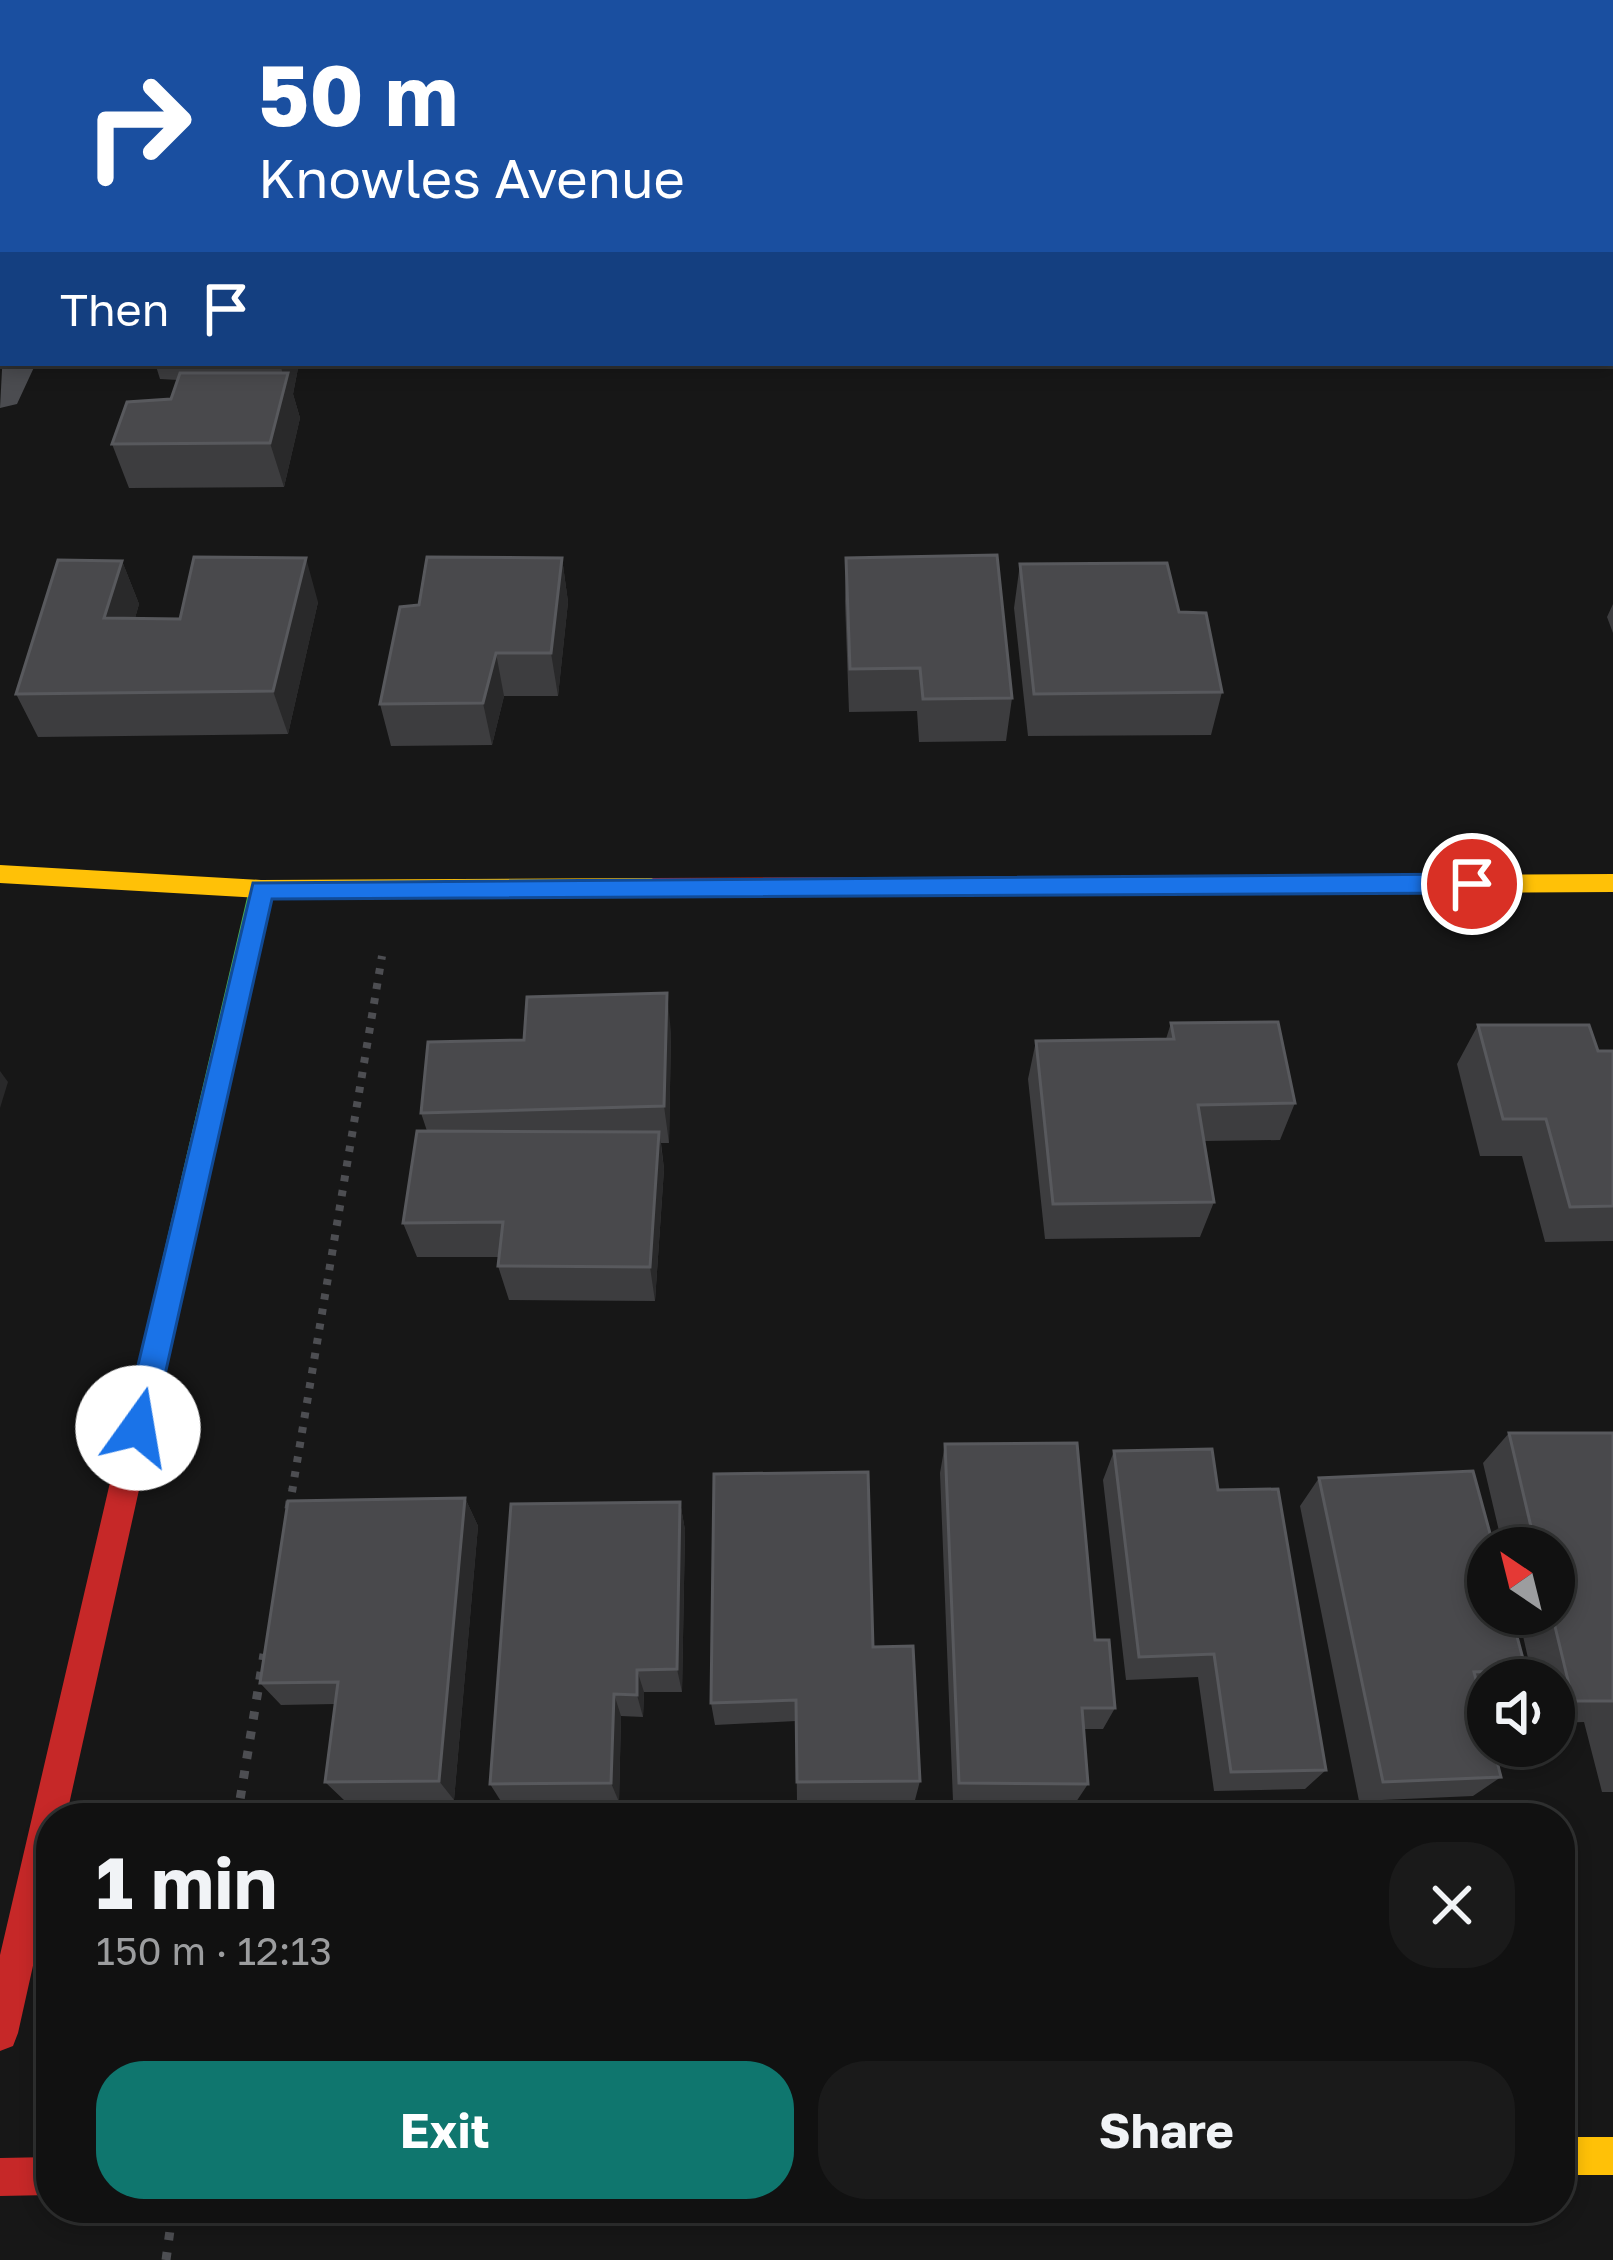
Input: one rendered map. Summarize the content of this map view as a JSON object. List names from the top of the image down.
{
  "north": "top left",
  "page": {
    "turn": ["50 m", "Knowles Avenue"],
    "then": "Then",
    "heading": ["1 min", "150 m · 12:13"],
    "buttons": ["Exit", "Share"]
  }
}
